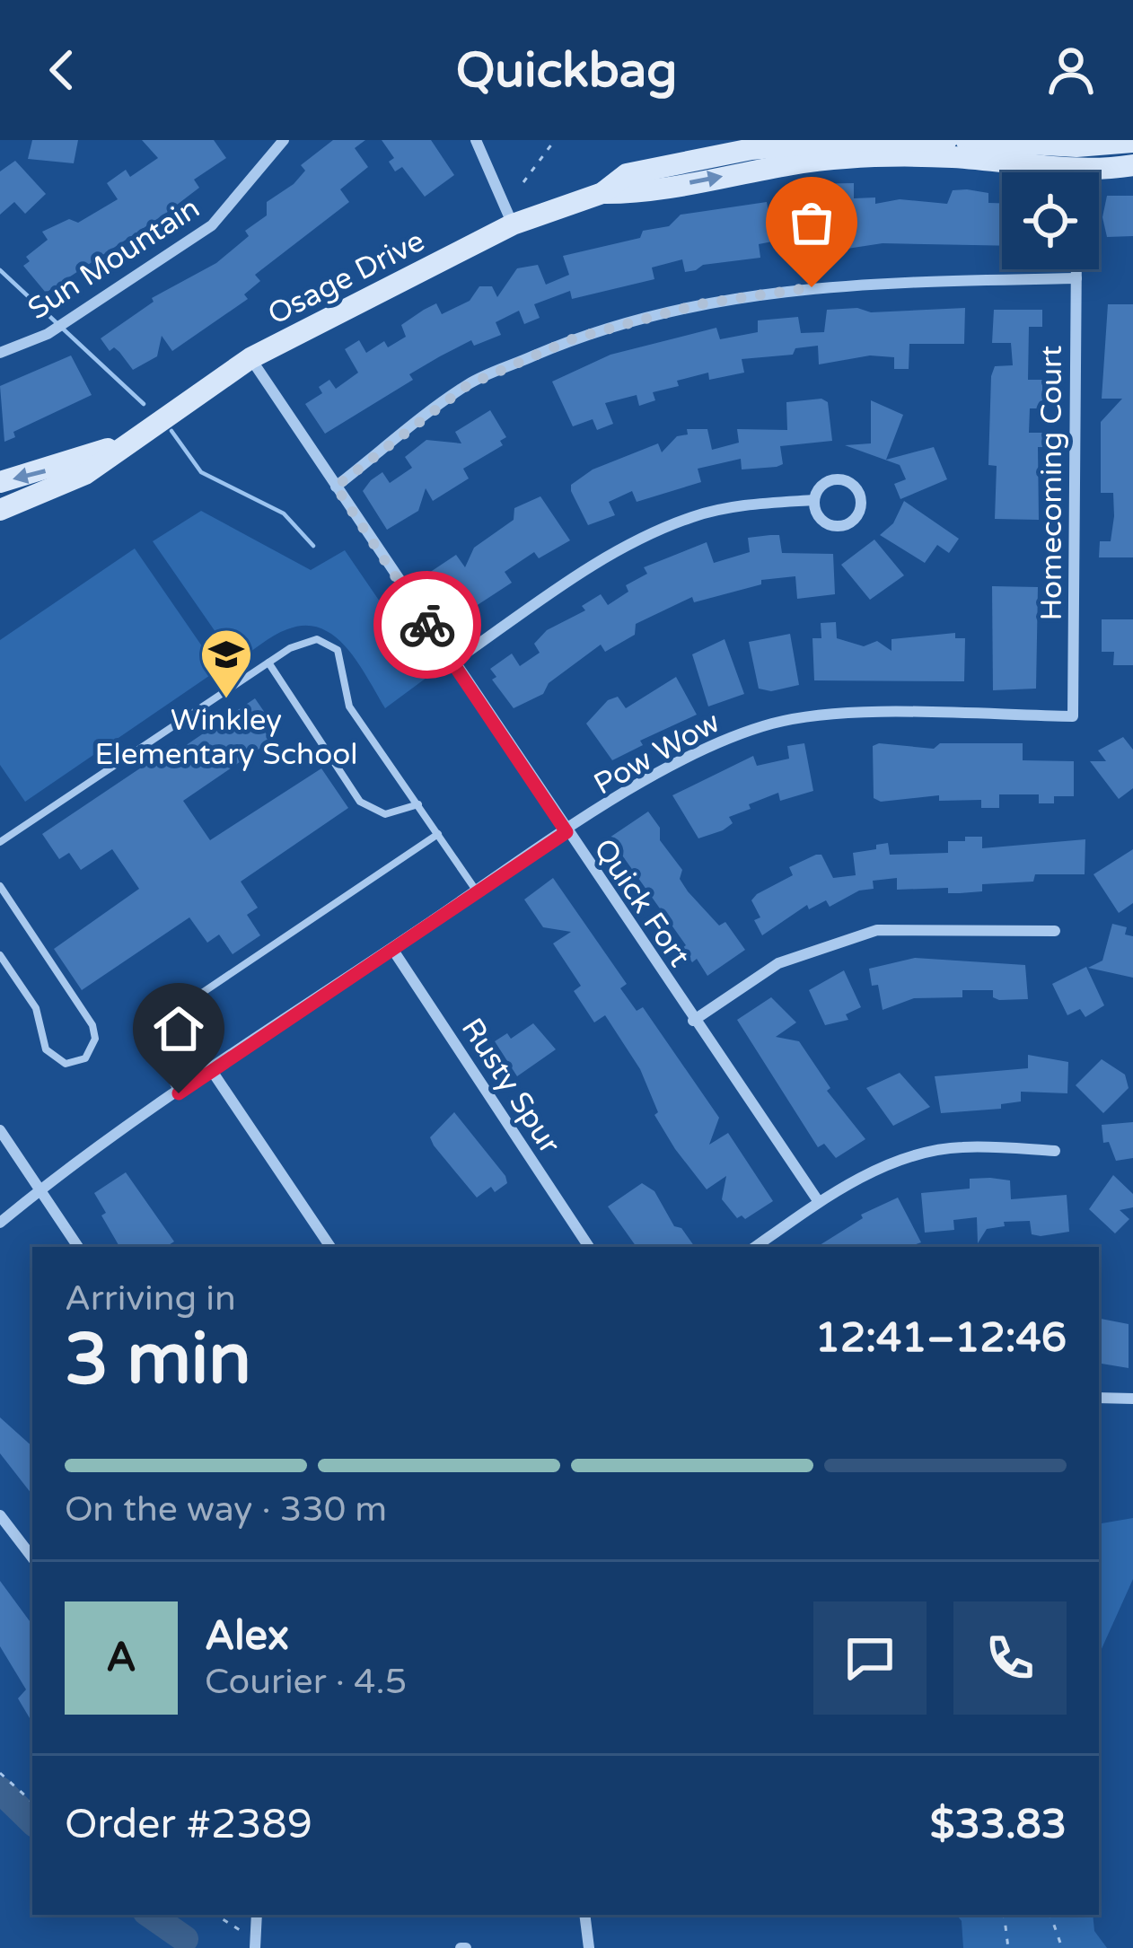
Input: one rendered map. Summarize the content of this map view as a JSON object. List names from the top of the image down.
{
  "streets": {
    "street": [
      "Sun Mountain",
      "Osage Drive",
      "Homecoming Court",
      "Pow Wow",
      "Quick Fort",
      "Rusty Spur"
    ]
  },
  "crossings": [
    ["Osage Drive", "Quick Fort"],
    ["Homecoming Court", "Pow Wow"],
    ["Pow Wow", "Quick Fort"],
    ["Pow Wow", "Rusty Spur"]
  ],
  "places": {
    "school or university": ["Winkley Elementary School"]
  },
  "page": {
    "header": "Quickbag",
    "heading": ["3 min", "Arriving in", "12:41–12:46"],
    "panel": [
      "Alex",
      "Courier · 4.5",
      "Order #2389",
      "$33.83"
    ],
    "bar": "On the way · 330 m",
    "round": "A"
  }
}
